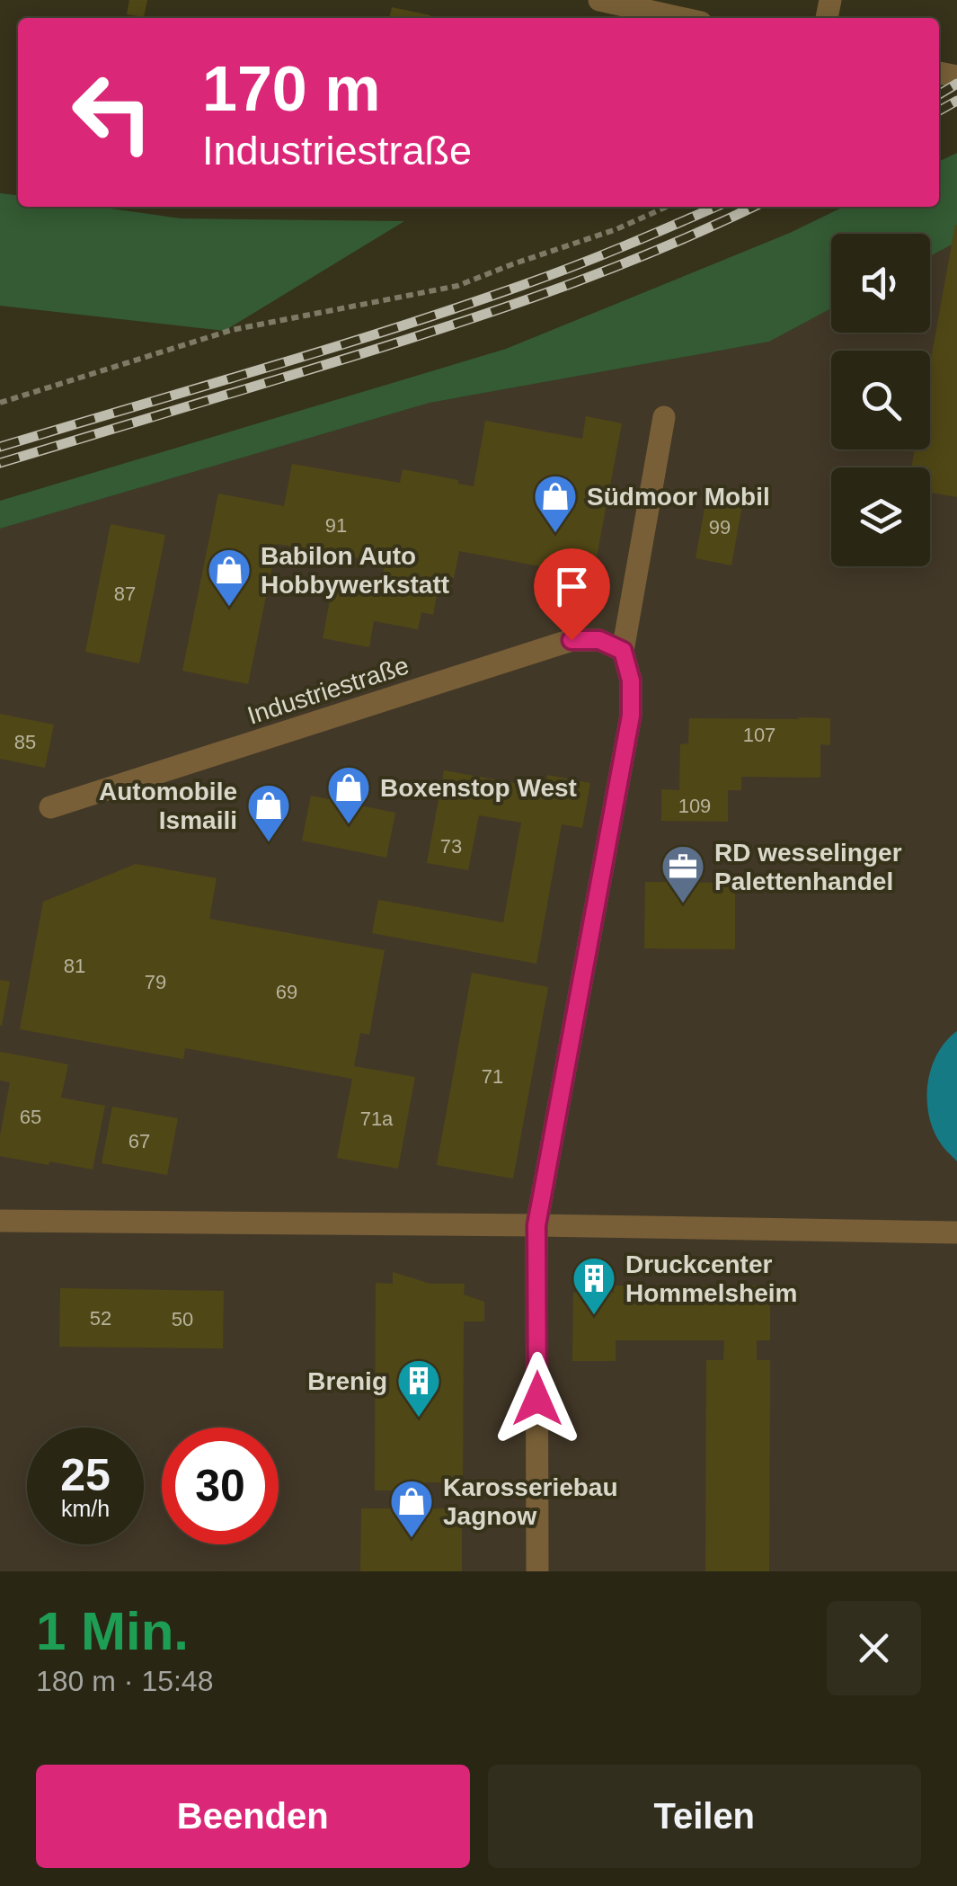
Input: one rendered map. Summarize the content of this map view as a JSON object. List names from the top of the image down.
{
  "streets": {
    "street": ["Industriestraße"]
  },
  "places": {
    "shop": [
      "Südmoor Mobil",
      "Babilon Auto Hobbywerkstatt",
      "Boxenstop West",
      "Automobile Ismaili",
      "Karosseriebau Jagnow"
    ],
    "office": ["RD wesselinger Palettenhandel"],
    "building": ["Druckcenter Hommelsheim", "Brenig"]
  },
  "house_numbers": [
    "91",
    "99",
    "87",
    "107",
    "85",
    "109",
    "73",
    "81",
    "79",
    "69",
    "71",
    "65",
    "71a",
    "67",
    "52",
    "50"
  ],
  "page": {
    "turn": ["170 m", "Industriestraße"],
    "speed": "25 km/h",
    "limit": "30",
    "heading": ["1 Min.", "180 m · 15:48"],
    "buttons": ["Beenden", "Teilen"]
  }
}
